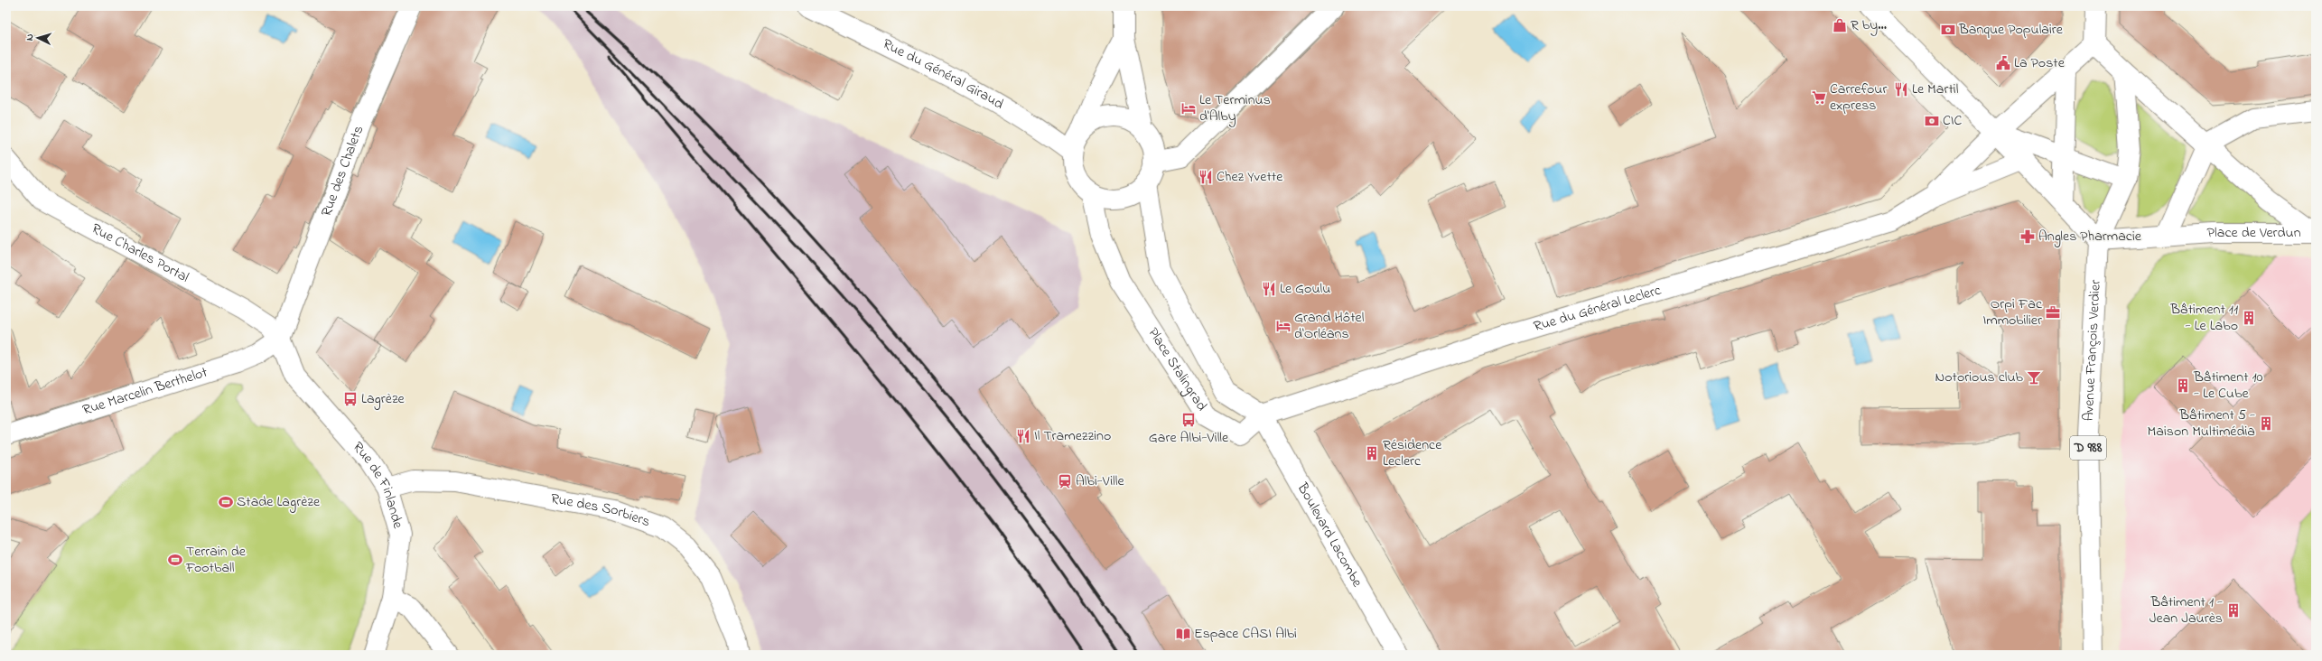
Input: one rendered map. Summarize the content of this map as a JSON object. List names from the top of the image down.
{
  "streets": {
    "street": [
      "Rue du Général Giraud",
      "Rue des Chalets",
      "Place de Verdun",
      "Rue Charles Portal",
      "Rue du Général Leclerc",
      "Avenue François Verdier",
      "Place Stalingrad",
      "Rue Marcelin Berthelot",
      "D 988",
      "Rue de Finlande",
      "Rue des Sorbiers",
      "Boulevard Lacombe"
    ]
  },
  "crossings": [
    ["Rue du Général Giraud", "Place Stalingrad"],
    ["Rue des Chalets", "Rue Charles Portal"],
    ["Rue des Chalets", "Rue Marcelin Berthelot"],
    ["Rue des Chalets", "Rue de Finlande"],
    ["Place de Verdun", "Avenue François Verdier"],
    ["Rue Charles Portal", "Rue Marcelin Berthelot"],
    ["Rue Charles Portal", "Rue de Finlande"],
    ["Rue du Général Leclerc", "Place Stalingrad"],
    ["Rue du Général Leclerc", "Boulevard Lacombe"],
    ["Place Stalingrad", "Boulevard Lacombe"],
    ["Rue Marcelin Berthelot", "Rue de Finlande"],
    ["Rue de Finlande", "Rue des Sorbiers"]
  ],
  "places": {
    "shop": ["R by..."],
    "bank": ["Banque Populaire", "CIC"],
    "public building": ["La Poste"],
    "restaurant": [
      "Le Martil",
      "Chez Yvette",
      "Le Goulu",
      "Il Tramezzino"
    ],
    "supermarket": ["Carrefour express"],
    "hotel": ["Le Terminus d'Alby", "Grand Hôtel d'Orléans"],
    "pharmacy": ["Angles Pharmacie"],
    "office": ["Orpi Fac Immobilier"],
    "building": [
      "Bâtiment 11 - Le Labo",
      "Bâtiment 10 - Le Cube",
      "Bâtiment 5 - Maison Multimédia",
      "Résidence Leclerc",
      "Bâtiment 1 - Jean Jaurès"
    ],
    "bar": ["Notorious club"],
    "bus stop": ["Lagrèze", "Gare Albi-Ville"],
    "station": ["Albi-Ville"],
    "sports": ["Stade Lagrèze", "Terrain de Football"],
    "library": ["Espace CASI Albi"]
  },
  "north": "left"
}
